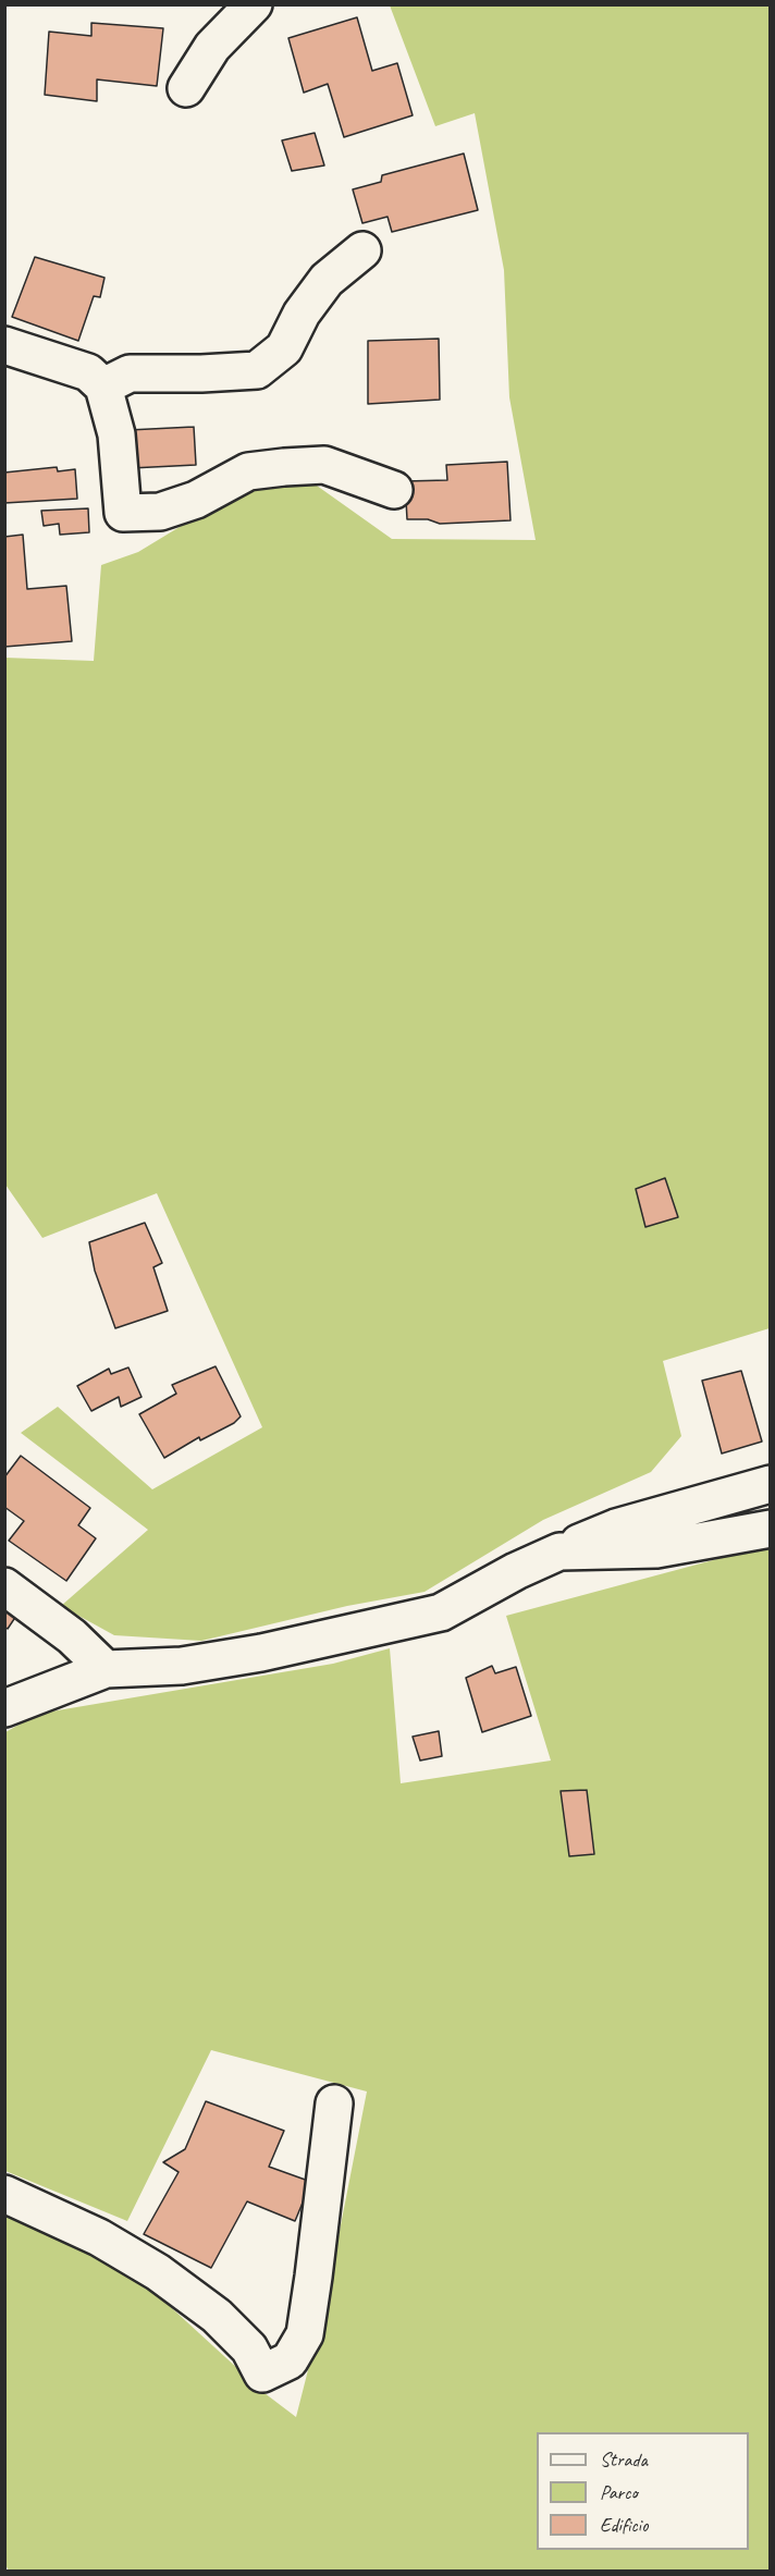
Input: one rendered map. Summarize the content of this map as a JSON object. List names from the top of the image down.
{
  "legend": ["Strada", "Parco", "Edificio"]
}
